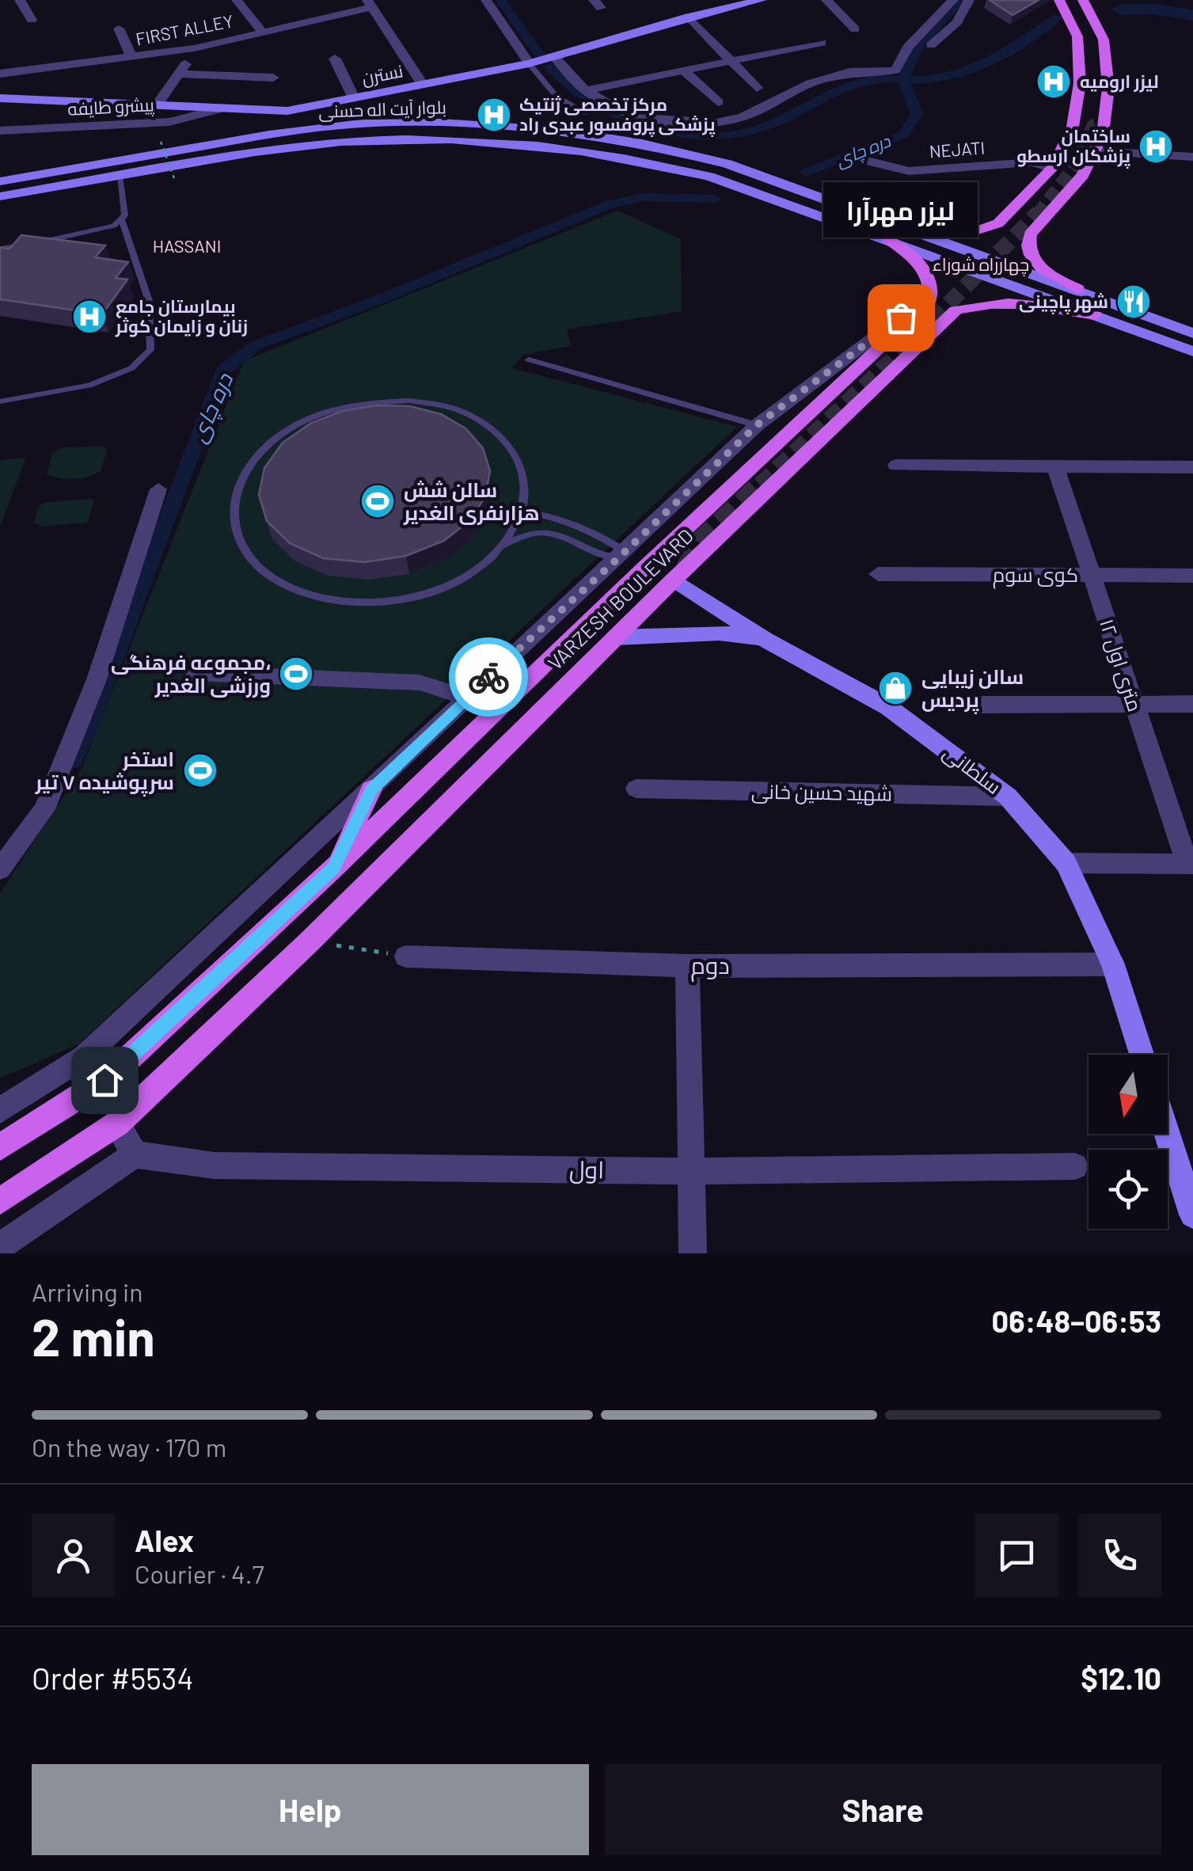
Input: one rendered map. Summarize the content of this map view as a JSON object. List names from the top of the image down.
{
  "streets": {
    "main road": [
      "نسترن",
      "بلوار آیت اله حسنی",
      "VARZESH BOULEVARD",
      "سلطانی"
    ],
    "street": [
      "FIRST ALLEY",
      "پیشرو طایفه",
      "NEJATI",
      "کوی سوم",
      "۱۲ متری اول",
      "شهید حسین خانی",
      "دوم",
      "اول"
    ]
  },
  "crossings": [
    ["نسترن", "پیشرو طایفه"],
    ["کوی سوم", "۱۲ متری اول"],
    ["VARZESH BOULEVARD", "سلطانی"],
    ["سلطانی", "شهید حسین خانی"],
    ["سلطانی", "دوم"]
  ],
  "districts": ["HASSANI", "چهارراه شوراء"],
  "water": ["دره چای"],
  "places": {
    "hospital": [
      "لیزر ارومیه",
      "مرکز تخصصی ژنتیک پزشکی پروفسور عبدی راد",
      "ساختمان پزشکان ارسطو",
      "بیمارستان جامع زنان و زایمان کوثر"
    ],
    "restaurant": ["شهر پاچینی"],
    "other": ["لیزر مهرآرا"],
    "sports": ["سالن شش هزارنفری الغدیر", "مجموعه فرهنگی، ورزشی الغدیر", "استخر سرپوشیده ۷ تیر"],
    "shop": ["سالن زیبایی پردیس"]
  },
  "north": "bottom",
  "page": {
    "bubble": "لیزر مهرآرا",
    "heading": ["2 min", "Arriving in", "06:48–06:53"],
    "panel": [
      "Alex",
      "Courier · 4.7",
      "Order #5534",
      "$12.10"
    ],
    "bar": "On the way · 170 m",
    "buttons": ["Help", "Share"]
  }
}
